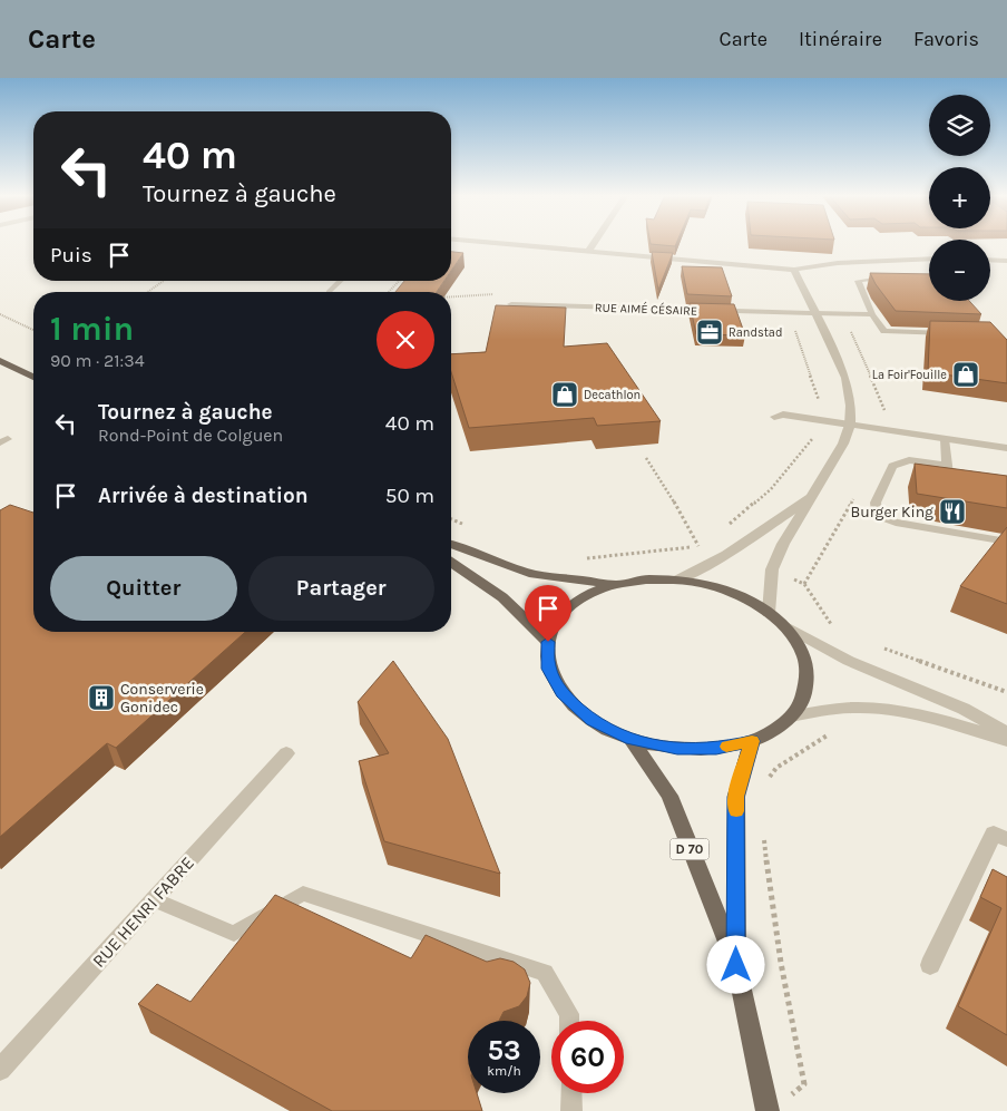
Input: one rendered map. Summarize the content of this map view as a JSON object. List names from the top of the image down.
{
  "streets": {
    "main road": ["D 70"],
    "street": ["RUE AIMÉ CÉSAIRE", "RUE HENRI FABRE"]
  },
  "places": {
    "office": ["Randstad"],
    "shop": ["La Foir'Fouille", "Decathlon"],
    "restaurant": ["Burger King"],
    "building": ["Conserverie Gonidec"]
  },
  "page": {
    "header": "Carte",
    "nav": ["Carte", "Itinéraire", "Favoris"],
    "map_buttons": ["+", "−"],
    "turn": ["40 m", "Tournez à gauche"],
    "then": "Puis",
    "heading": ["1 min", "90 m · 21:34"],
    "list": [
      {
        "name": "Tournez à gauche",
        "note": "Rond-Point de Colguen",
        "value": "40 m"
      },
      {
        "name": "Arrivée à destination",
        "value": "50 m"
      }
    ],
    "buttons": ["Quitter", "Partager"],
    "speed": "53 km/h",
    "limit": "60"
  }
}
